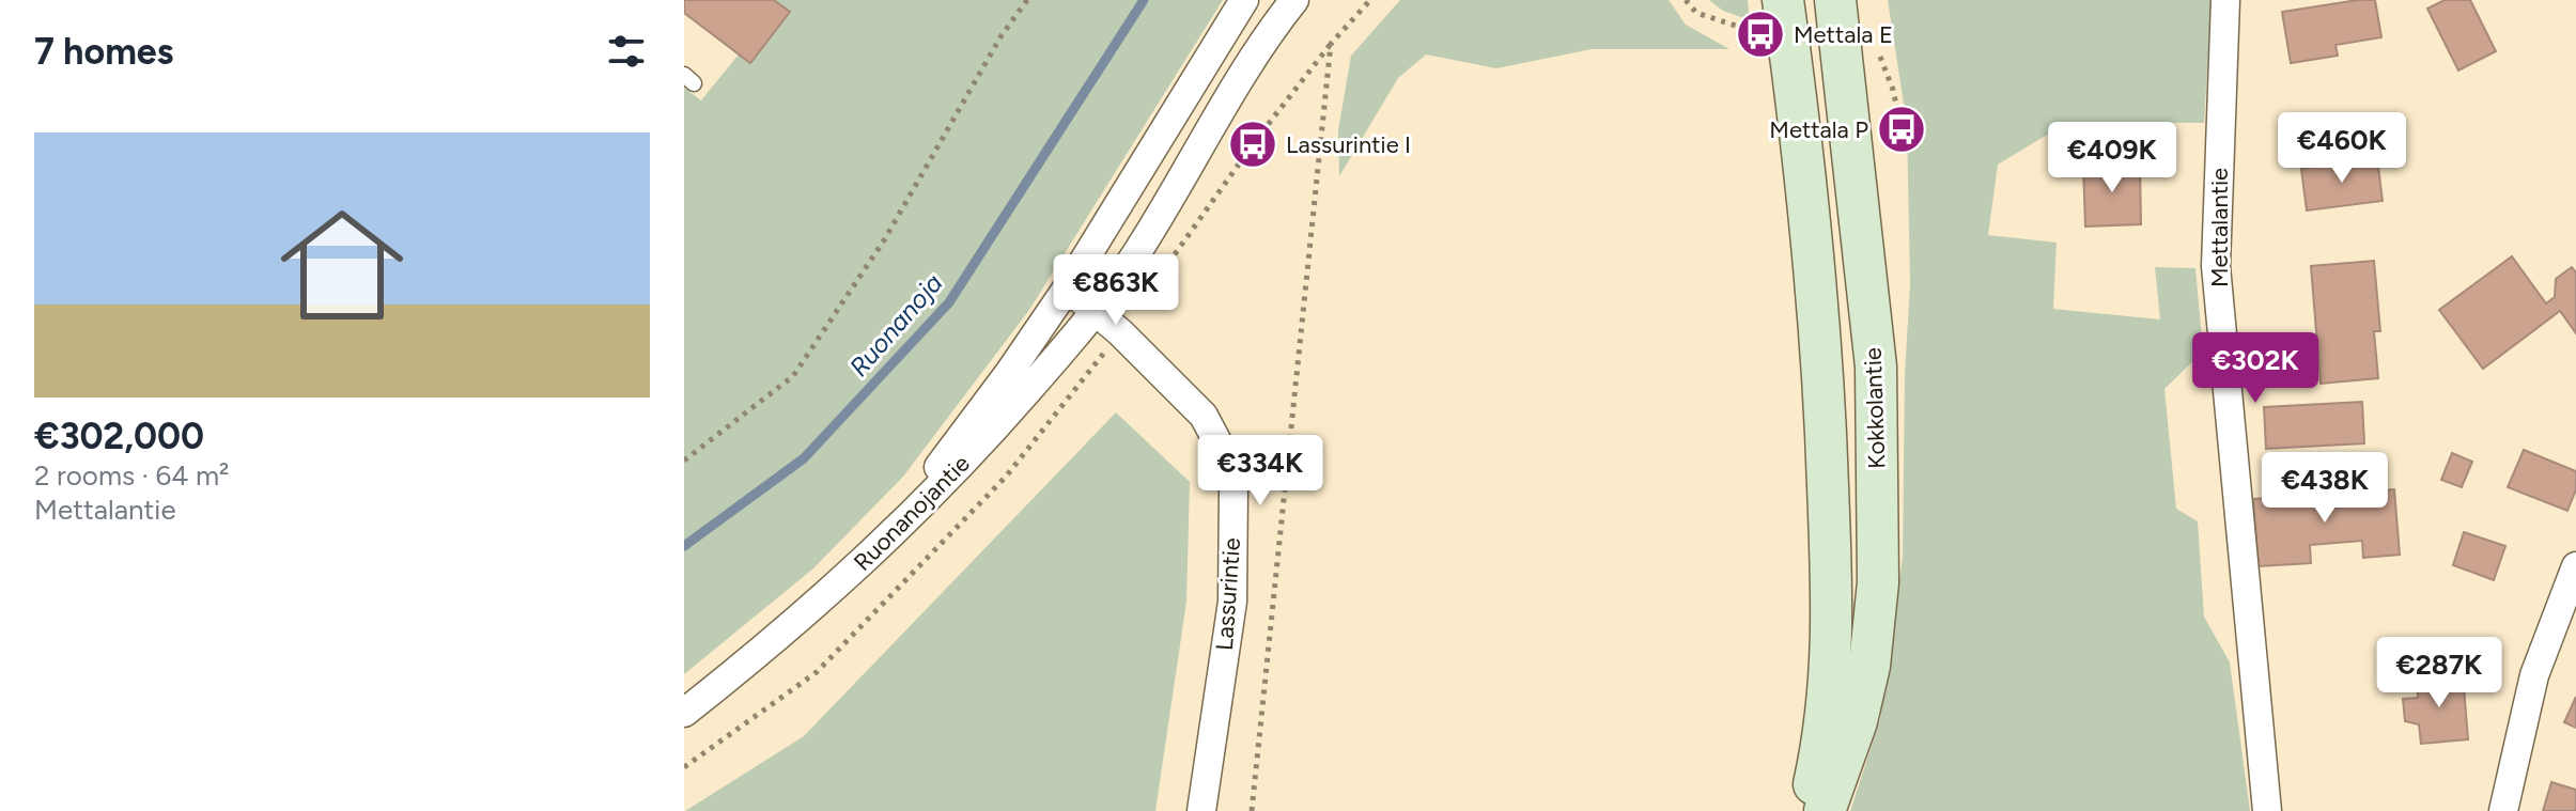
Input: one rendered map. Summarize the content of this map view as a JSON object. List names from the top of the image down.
{
  "streets": {
    "main road": ["Kokkolantie"],
    "street": ["Mettalantie", "Ruonanojantie", "Lassurintie"]
  },
  "crossings": [
    ["Ruonanojantie", "Lassurintie"]
  ],
  "water": ["Ruonanoja"],
  "places": {
    "bus stop": ["Mettala E", "Mettala P", "Lassurintie I"]
  },
  "page": {
    "heading": "7 homes",
    "list": [
      {
        "name": "€302,000",
        "note": "2 rooms · 64 m² · Mettalantie"
      }
    ],
    "price": [
      "€460K",
      "€409K",
      "€863K",
      "€302K",
      "€334K",
      "€438K",
      "€287K"
    ]
  }
}
